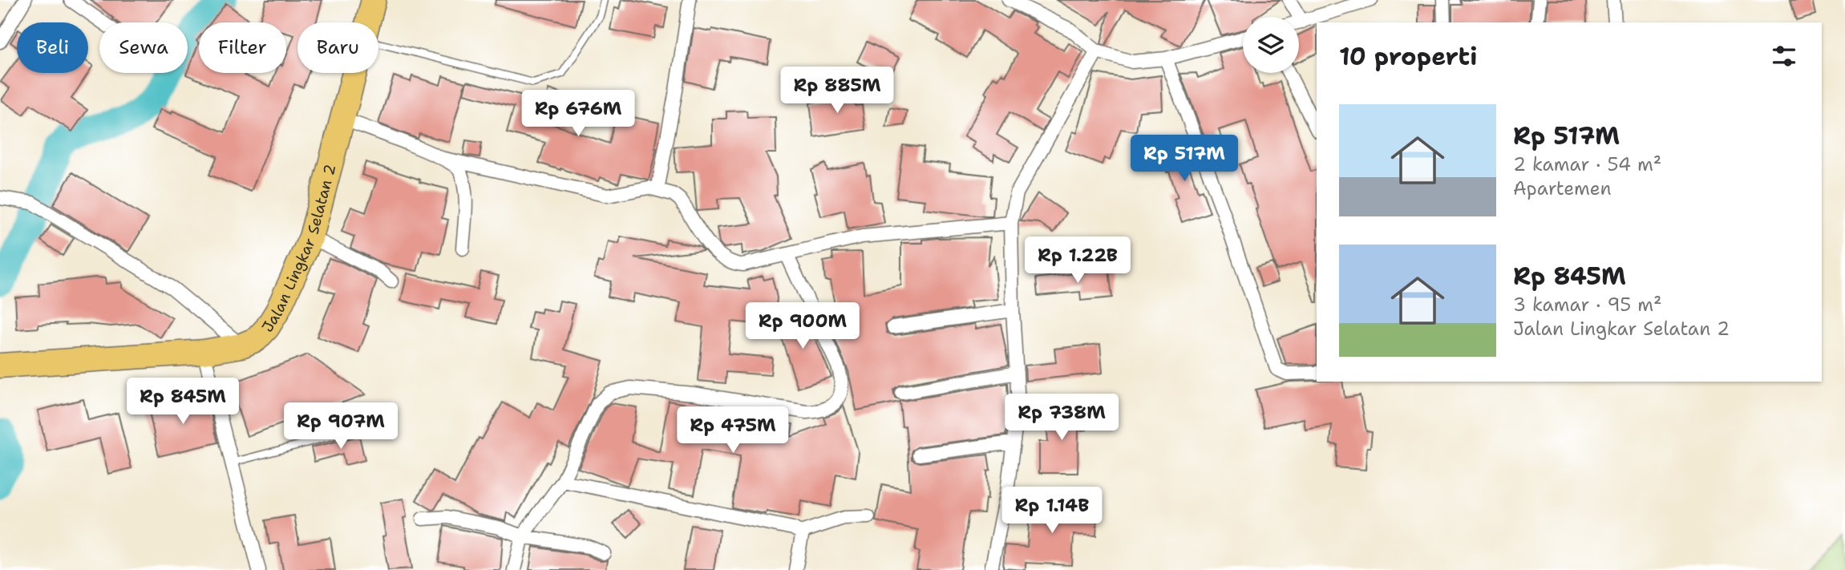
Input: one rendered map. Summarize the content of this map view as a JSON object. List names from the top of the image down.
{
  "streets": {
    "highway": ["Jalan Lingkar Selatan 2"]
  },
  "page": {
    "chip": [
      "Beli",
      "Sewa",
      "Filter",
      "Baru"
    ],
    "heading": "10 properti",
    "price": [
      "Rp 885M",
      "Rp 676M",
      "Rp 517M",
      "Rp 1.22B",
      "Rp 900M",
      "Rp 845M",
      "Rp 738M",
      "Rp 907M",
      "Rp 475M",
      "Rp 1.14B"
    ],
    "list": [
      {
        "name": "Rp 517M",
        "note": "2 kamar · 54 m² · Apartemen"
      },
      {
        "name": "Rp 845M",
        "note": "3 kamar · 95 m² · Jalan Lingkar Selatan 2"
      }
    ]
  }
}
